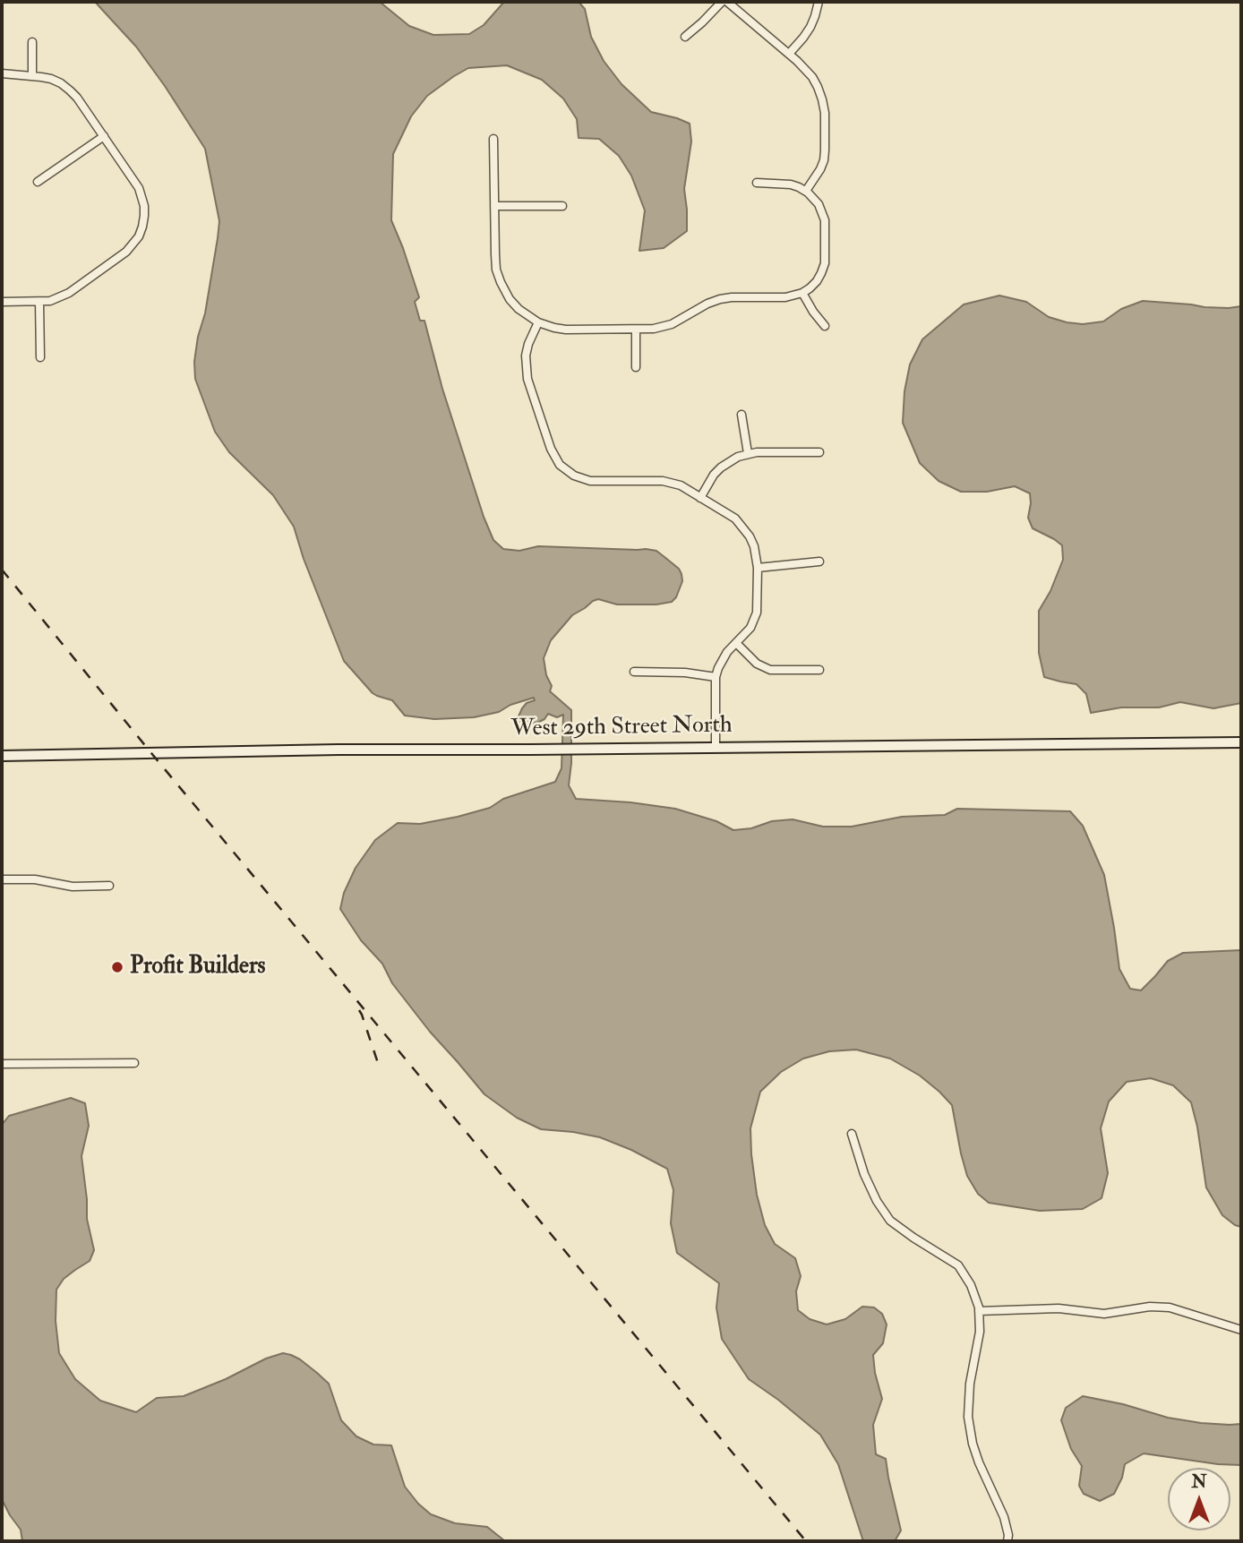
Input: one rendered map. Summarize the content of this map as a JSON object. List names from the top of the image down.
{
  "streets": {
    "main road": ["West 29th Street North"]
  },
  "places": ["Profit Builders"],
  "north": "top"
}
